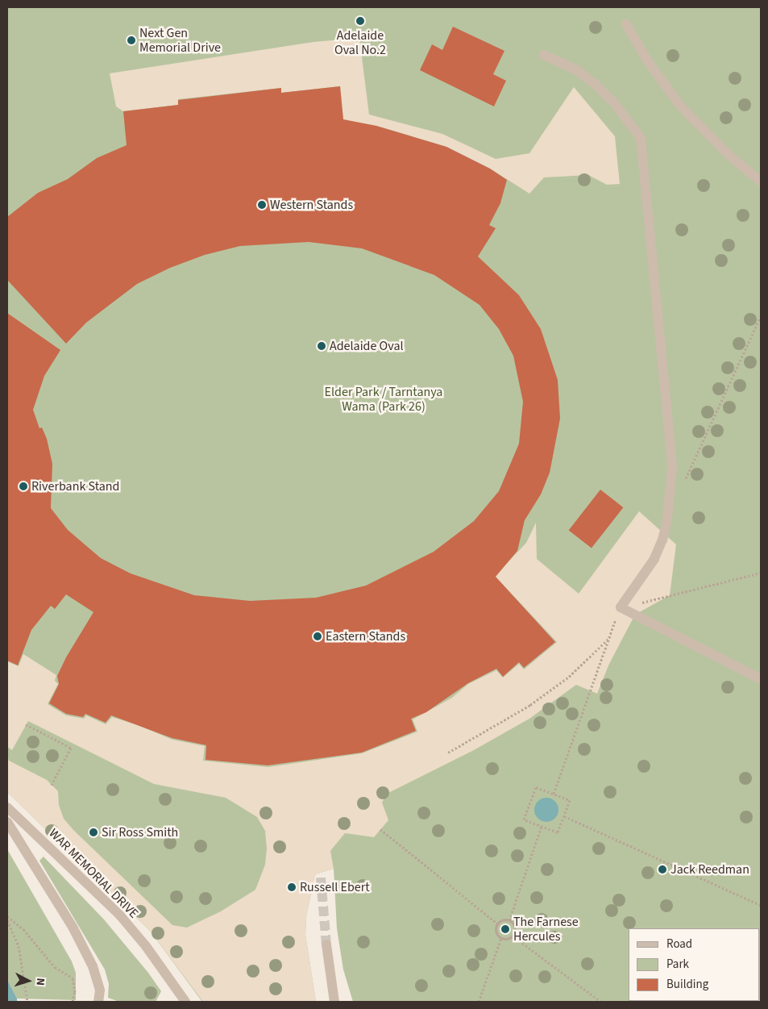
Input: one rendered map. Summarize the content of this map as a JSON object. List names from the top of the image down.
{
  "streets": {
    "street": ["WAR MEMORIAL DRIVE"]
  },
  "parks": ["Elder Park / Tarntanya Wama (Park 26)"],
  "places": [
    "Adelaide Oval No.2",
    "Next Gen Memorial Drive",
    "Western Stands",
    "Adelaide Oval",
    "Riverbank Stand",
    "Eastern Stands",
    "Sir Ross Smith",
    "Jack Reedman",
    "Russell Ebert",
    "The Farnese Hercules"
  ],
  "legend": ["Road", "Park", "Building"],
  "north": "right"
}
